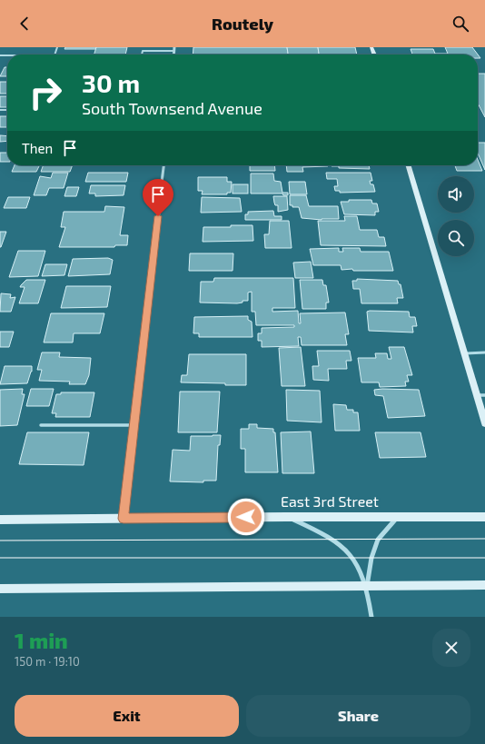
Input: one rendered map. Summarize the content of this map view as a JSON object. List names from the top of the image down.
{
  "streets": {
    "main road": ["East 3rd Street"]
  },
  "page": {
    "header": "Routely",
    "turn": ["30 m", "South Townsend Avenue"],
    "then": "Then",
    "heading": ["1 min", "150 m · 19:10"],
    "buttons": ["Exit", "Share"]
  }
}
